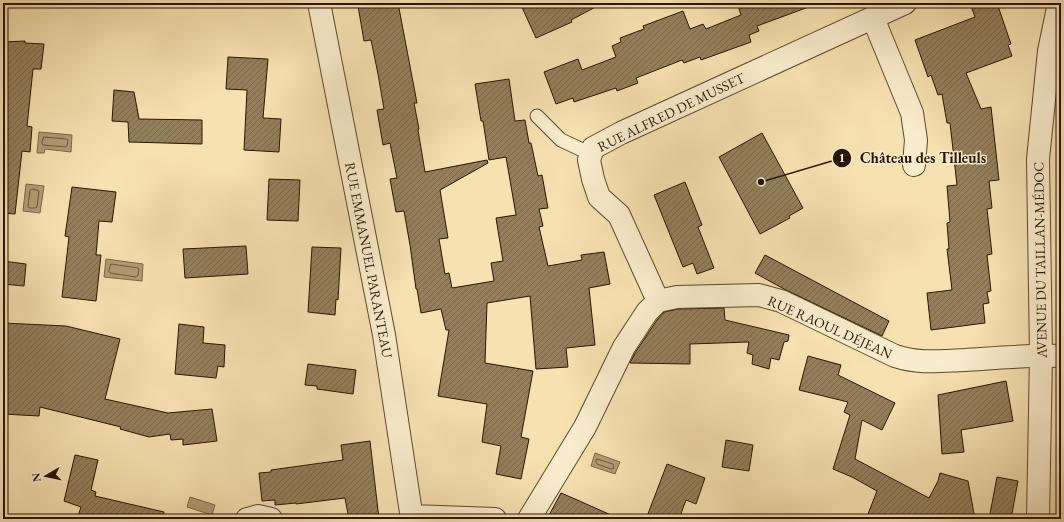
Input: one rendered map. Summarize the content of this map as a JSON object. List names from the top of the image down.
{
  "streets": {
    "street": [
      "RUE ALFRED DE MUSSET",
      "RUE EMMANUEL PARANTEAU",
      "AVENUE DU TAILLAN-MÉDOC",
      "RUE RAOUL DÉJEAN"
    ]
  },
  "crossings": [
    ["RUE ALFRED DE MUSSET", "RUE RAOUL DÉJEAN"],
    ["AVENUE DU TAILLAN-MÉDOC", "RUE RAOUL DÉJEAN"]
  ],
  "places": ["Château des Tilleuls"],
  "north": "left"
}
